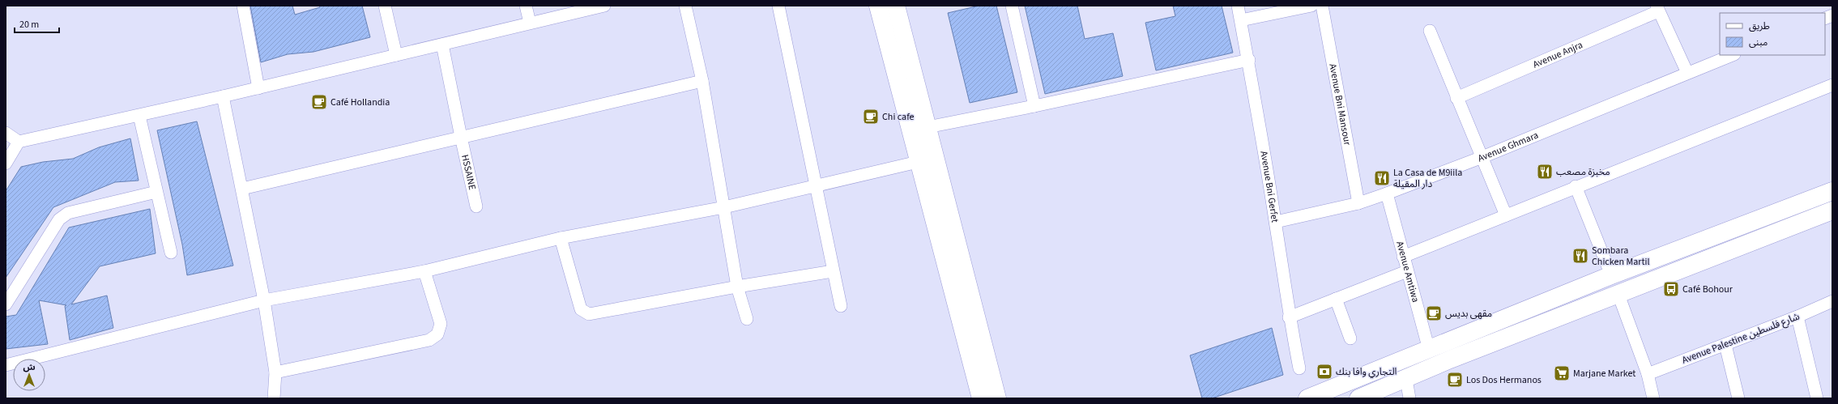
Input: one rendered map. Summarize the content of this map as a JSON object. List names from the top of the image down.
{
  "streets": {
    "street": [
      "Avenue Anjra",
      "Avenue Bni Mansour",
      "Avenue Ghmara",
      "HSSAINE",
      "Avenue Bni Gerfet",
      "Avenue Amtiwa",
      "Avenue Palestine شارع فلسطين"
    ]
  },
  "crossings": [
    ["Avenue Bni Mansour", "Avenue Ghmara"],
    ["Avenue Ghmara", "Avenue Bni Gerfet"],
    ["Avenue Ghmara", "Avenue Amtiwa"]
  ],
  "places": {
    "cafe": [
      "Café Hollandia",
      "Chi cafe",
      "مقهى بديس",
      "Los Dos Hermanos"
    ],
    "restaurant": ["مخبزة مصعب", "La Casa de M9iila دار المقيلة", "Sombara Chicken Martil"],
    "bus stop": ["Café Bohour"],
    "bank": ["التجاري وافا بنك"],
    "supermarket": ["Marjane Market"]
  },
  "legend": ["طريق", "مبنى"],
  "scale_bar": "20 m",
  "north": "top"
}
